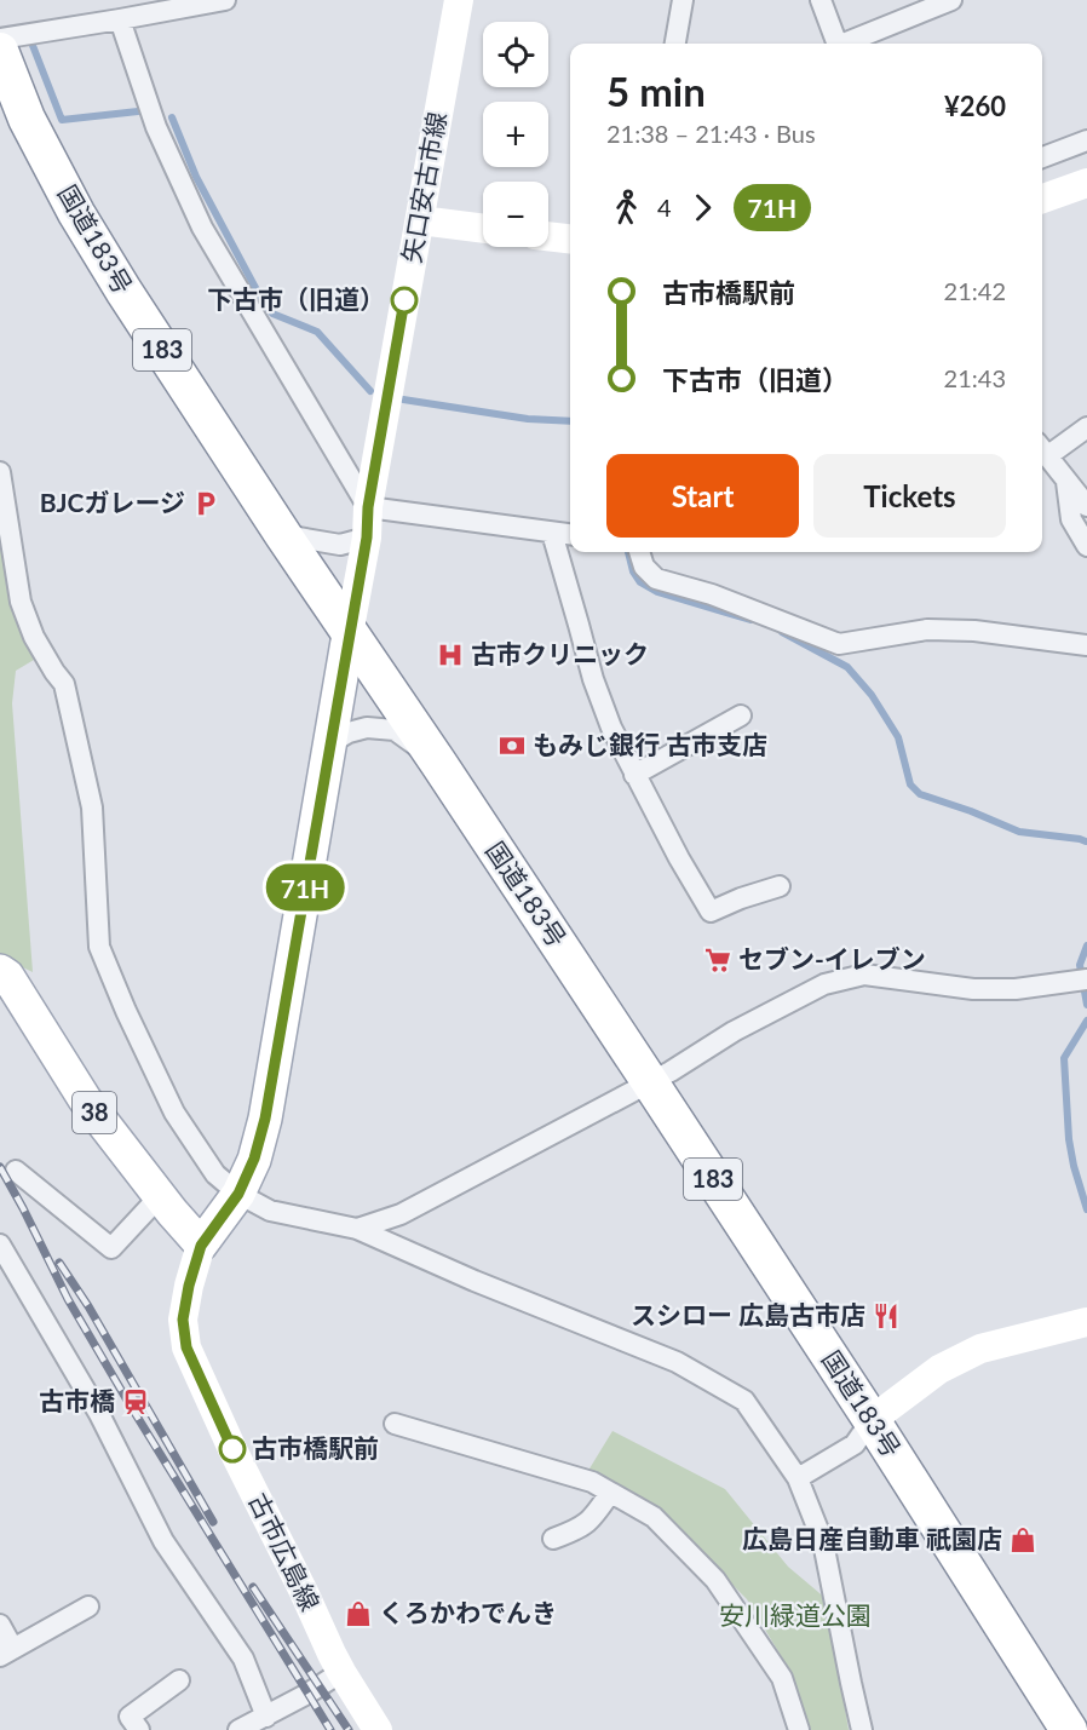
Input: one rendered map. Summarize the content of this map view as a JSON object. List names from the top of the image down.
{
  "streets": {
    "highway": ["国道183号", "183"],
    "main road": ["矢口安古市線", "38", "古市広島線"]
  },
  "crossings": [
    ["矢口安古市線", "国道183号"],
    ["38", "古市広島線"]
  ],
  "parks": ["安川緑道公園"],
  "places": {
    "other": ["下古市（旧道）", "古市橋駅前"],
    "parking": ["BJCガレージ"],
    "hospital": ["古市クリニック"],
    "bank": ["もみじ銀行 古市支店"],
    "supermarket": ["セブン-イレブン"],
    "restaurant": ["スシロー 広島古市店"],
    "station": ["古市橋"],
    "shop": ["広島日産自動車 祇園店", "くろかわでんき"]
  },
  "lines": ["bus line 71H"],
  "page": {
    "on_map": "71H",
    "map_buttons": ["+", "−"],
    "heading": ["5 min", "21:38 – 21:43 · Bus", "¥260"],
    "legs": ["4", "71H"],
    "list": [
      {
        "name": "古市橋駅前",
        "value": "21:42"
      },
      {
        "name": "下古市（旧道）",
        "value": "21:43"
      }
    ],
    "buttons": ["Start", "Tickets"]
  }
}
